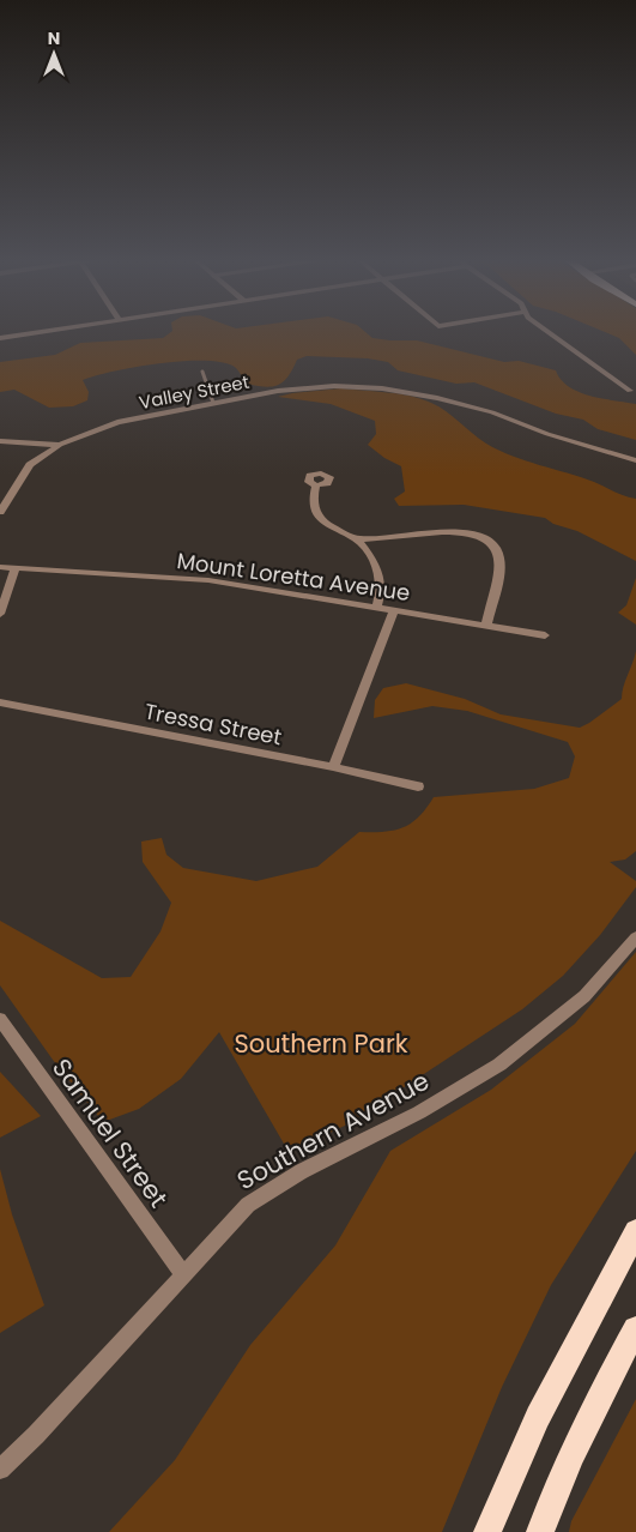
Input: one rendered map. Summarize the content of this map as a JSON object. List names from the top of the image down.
{
  "streets": {
    "street": [
      "Valley Street",
      "Mount Loretta Avenue",
      "Tressa Street",
      "Southern Avenue",
      "Samuel Street"
    ]
  },
  "crossings": [
    ["Southern Avenue", "Samuel Street"]
  ],
  "parks": ["Southern Park"],
  "north": "top"
}
